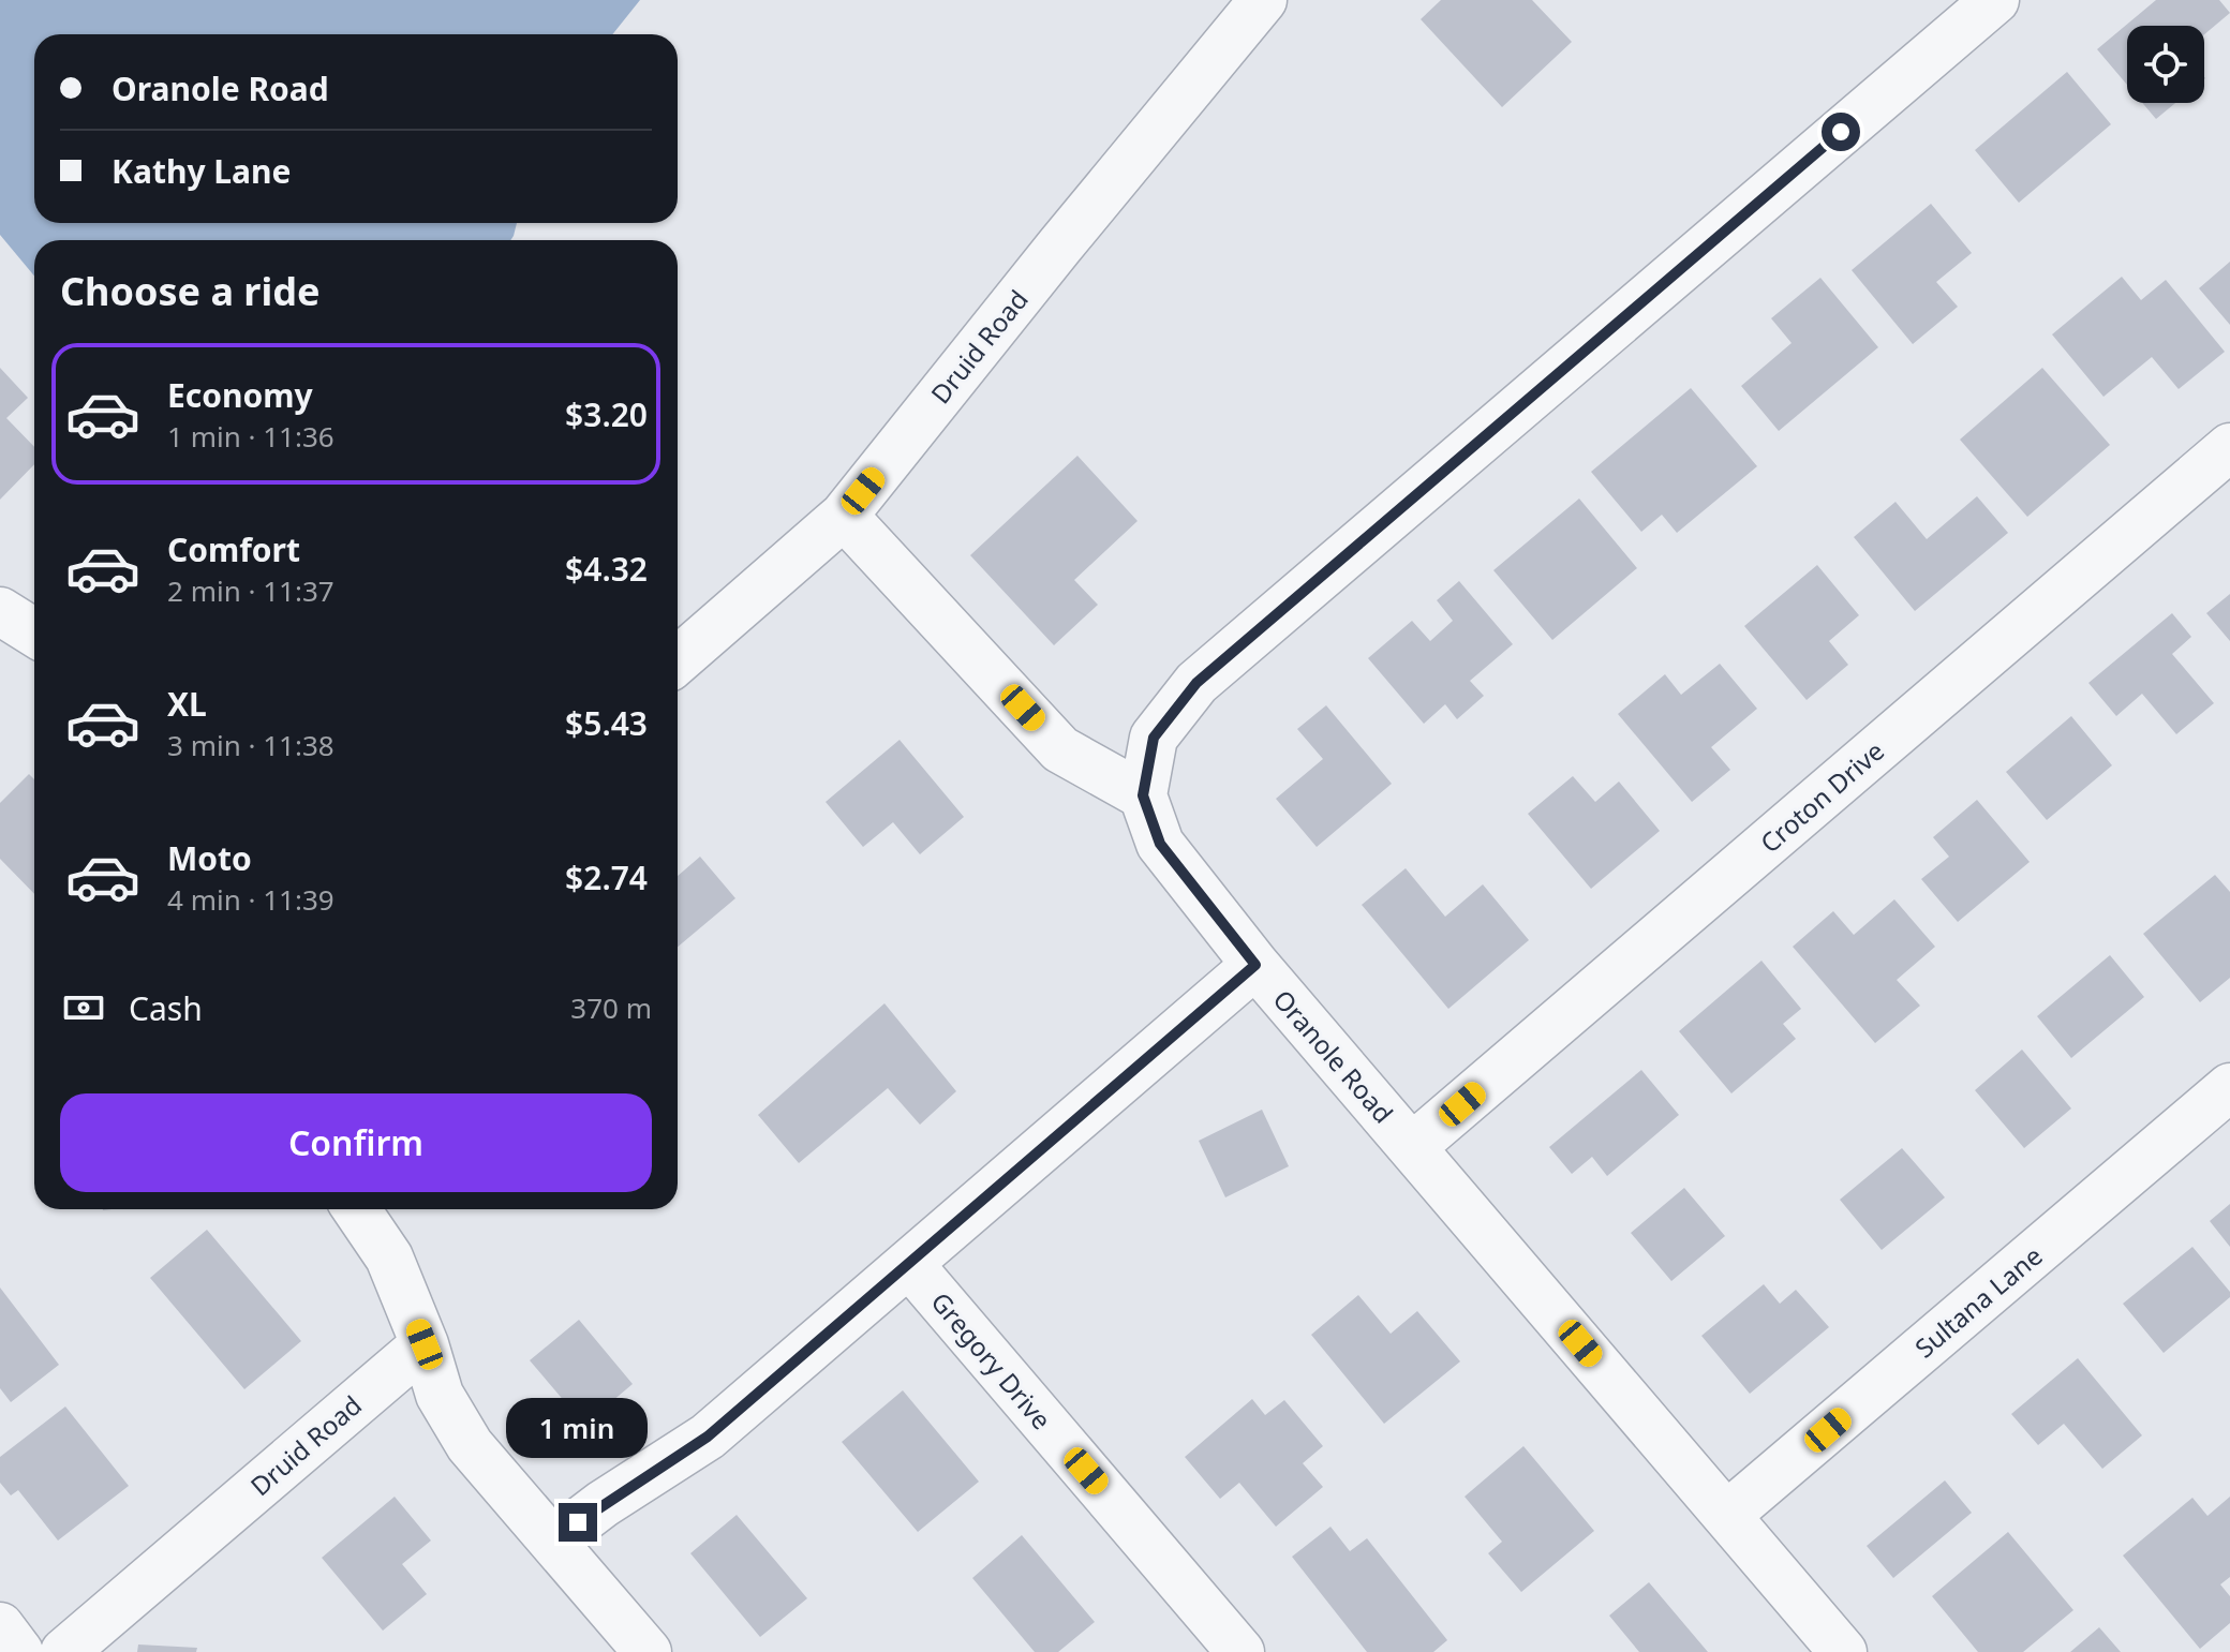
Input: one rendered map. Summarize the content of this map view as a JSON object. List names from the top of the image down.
{
  "streets": {
    "street": [
      "Druid Road",
      "Croton Drive",
      "Oranole Road",
      "Sultana Lane",
      "Gregory Drive"
    ]
  },
  "crossings": [
    ["Croton Drive", "Oranole Road"],
    ["Oranole Road", "Sultana Lane"]
  ],
  "page": {
    "banner": ["Oranole Road", "Kathy Lane"],
    "heading": "Choose a ride",
    "list": [
      {
        "name": "Economy",
        "note": "1 min · 11:36",
        "value": "$3.20"
      },
      {
        "name": "Comfort",
        "note": "2 min · 11:37",
        "value": "$4.32"
      },
      {
        "name": "XL",
        "note": "3 min · 11:38",
        "value": "$5.43"
      },
      {
        "name": "Moto",
        "note": "4 min · 11:39",
        "value": "$2.74"
      }
    ],
    "pay": ["Cash", "370 m"],
    "buttons": "Confirm",
    "bubble": "1 min"
  }
}
